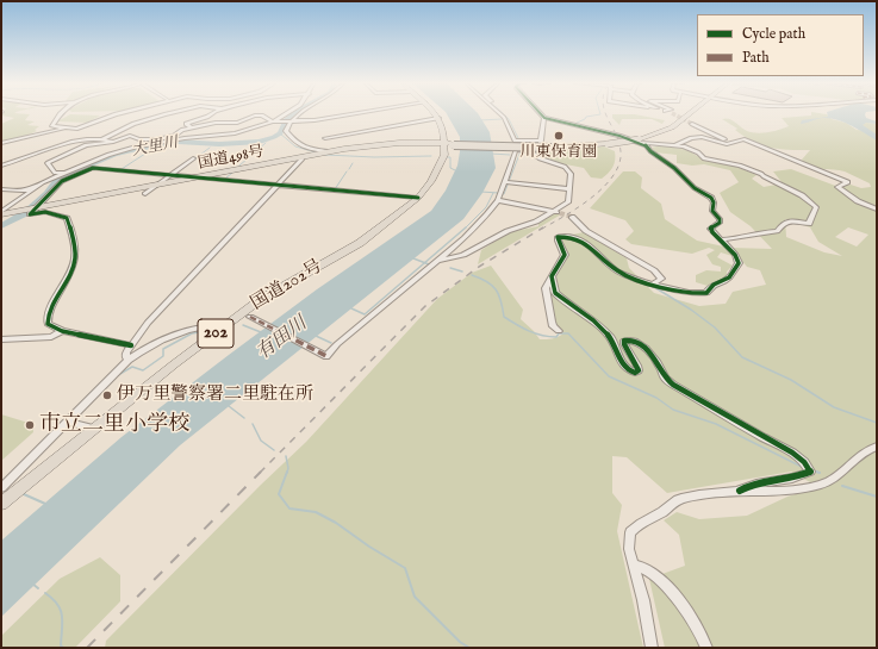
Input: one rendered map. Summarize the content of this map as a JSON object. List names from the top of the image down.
{
  "streets": {
    "highway": ["国道498号", "国道202号", "202"]
  },
  "crossings": [
    ["国道498号", "国道202号"]
  ],
  "water": ["大里川", "有田川"],
  "places": ["川東保育園", "伊万里警察署二里駐在所", "市立二里小学校"],
  "legend": ["Cycle path", "Path"]
}
